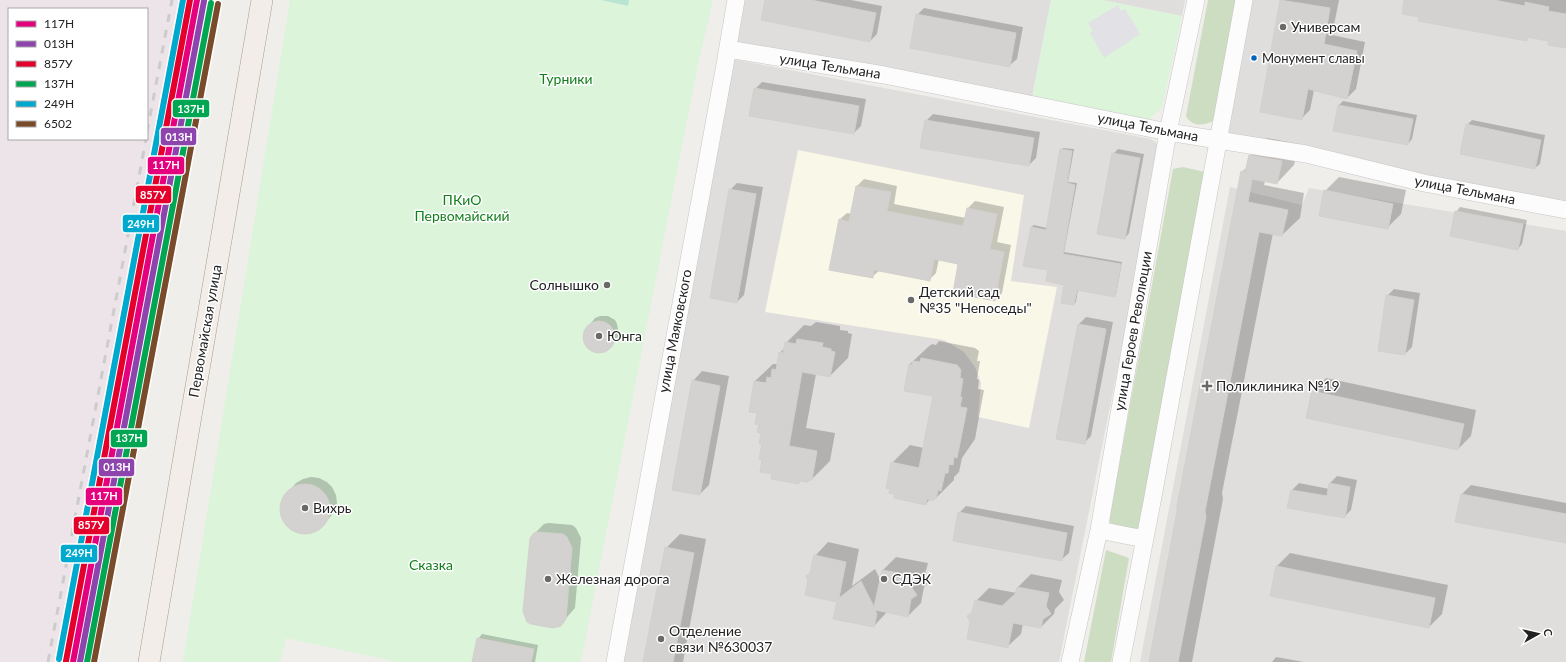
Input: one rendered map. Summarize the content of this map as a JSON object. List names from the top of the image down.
{
  "streets": {
    "main road": ["Первомайская улица"],
    "street": ["улица Тельмана", "улица Маяковского", "улица Героев Революции"]
  },
  "crossings": [
    ["улица Тельмана", "улица Маяковского"],
    ["улица Тельмана", "улица Героев Революции"]
  ],
  "parks": ["Турники", "ПКиО Первомайский", "Сказка"],
  "places": {
    "other": [
      "Универсам",
      "Монумент славы",
      "Солнышко",
      "Детский сад №35 \"Непоседы\"",
      "Юнга",
      "Вихрь",
      "Железная дорога",
      "СДЭК",
      "Отделение связи №630037"
    ],
    "health": ["Поликлиника №19"]
  },
  "lines": [
    "transit line 117Н",
    "transit line 857У",
    "transit line 249Н",
    "transit line 013Н",
    "transit line 137Н",
    "transit line 6502"
  ],
  "legend": [
    "117Н",
    "013Н",
    "857У",
    "137Н",
    "249Н",
    "6502"
  ],
  "north": "right"
}
